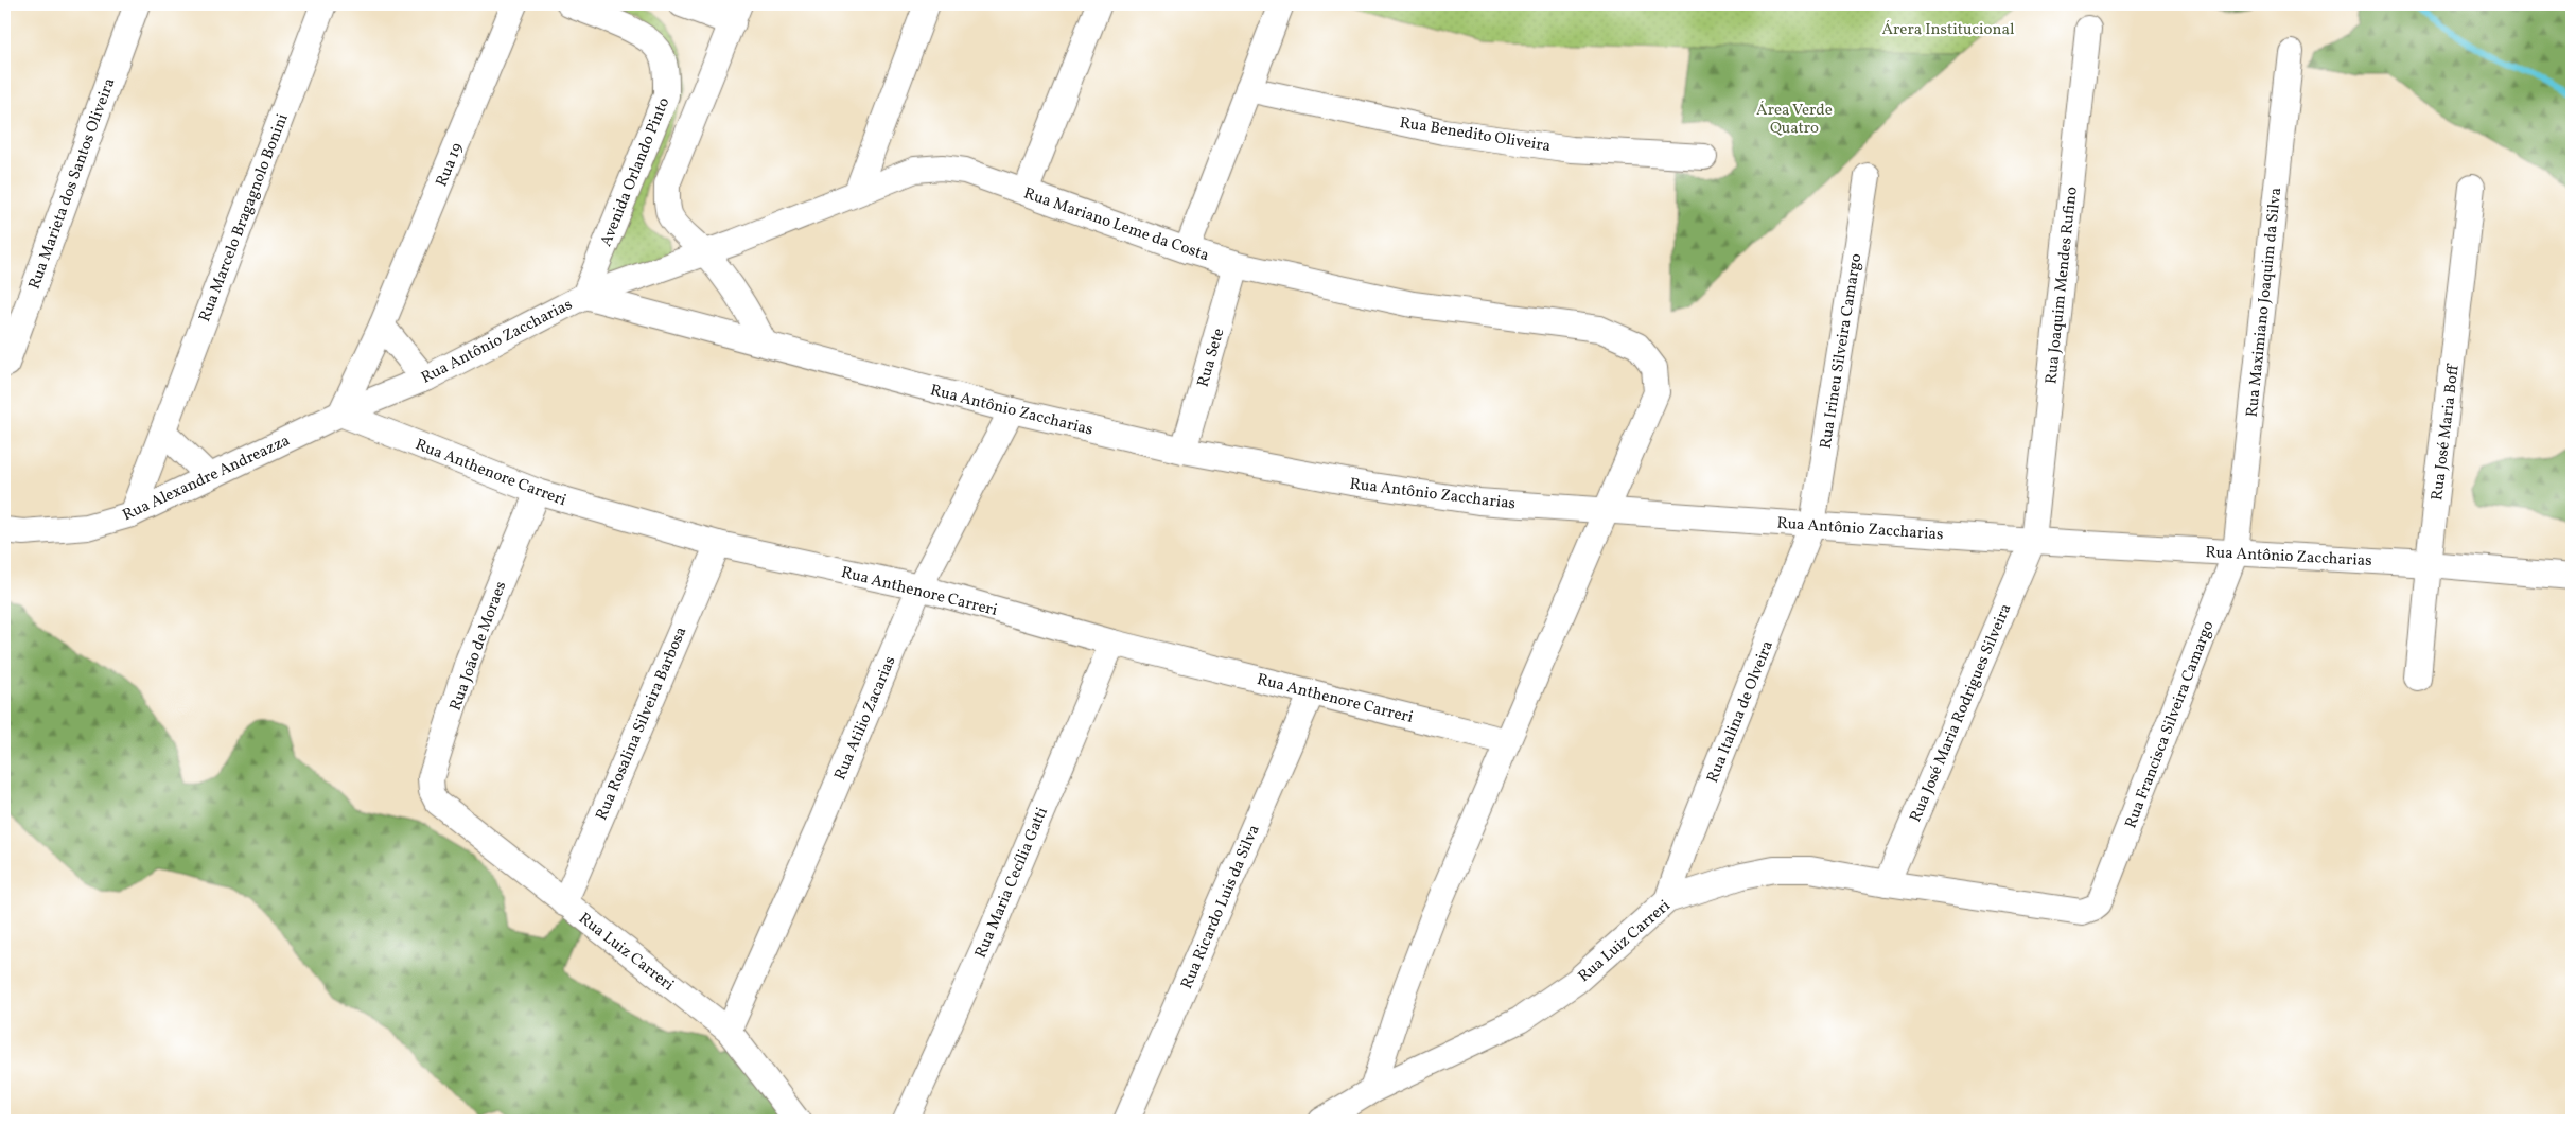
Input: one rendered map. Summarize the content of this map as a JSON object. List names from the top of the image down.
{
  "streets": {
    "street": [
      "Rua Benedito Oliveira",
      "Rua 19",
      "Avenida Orlando Pinto",
      "Rua Marieta dos Santos Oliveira",
      "Rua Marcelo Bragagnolo Bonini",
      "Rua Mariano Leme da Costa",
      "Rua Joaquim Mendes Rufino",
      "Rua Maximiano Joaquim da Silva",
      "Rua Antônio Zaccharias",
      "Rua Irineu Silveira Camargo",
      "Rua Sete",
      "Rua José Maria Boff",
      "Rua Anthenore Carreri",
      "Rua Alexandre Andreazza",
      "Rua João de Moraes",
      "Rua Italina de Olveira",
      "Rua José Maria Rodrigues Silveira",
      "Rua Atilio Zacarias",
      "Rua Rosalina Silveira Barbosa",
      "Rua Francisca Silveira Camargo",
      "Rua Maria Cecília Gatti",
      "Rua Ricardo Luis da Silva",
      "Rua Luiz Carreri"
    ]
  },
  "crossings": [
    ["Rua 19", "Rua Antônio Zaccharias"],
    ["Rua 19", "Rua Anthenore Carreri"],
    ["Rua 19", "Rua Alexandre Andreazza"],
    ["Avenida Orlando Pinto", "Rua Mariano Leme da Costa"],
    ["Avenida Orlando Pinto", "Rua Antônio Zaccharias"],
    ["Rua Marcelo Bragagnolo Bonini", "Rua Alexandre Andreazza"],
    ["Rua Mariano Leme da Costa", "Rua Antônio Zaccharias"],
    ["Rua Mariano Leme da Costa", "Rua Sete"],
    ["Rua Joaquim Mendes Rufino", "Rua Antônio Zaccharias"],
    ["Rua Joaquim Mendes Rufino", "Rua José Maria Rodrigues Silveira"],
    ["Rua Maximiano Joaquim da Silva", "Rua Antônio Zaccharias"],
    ["Rua Maximiano Joaquim da Silva", "Rua Francisca Silveira Camargo"],
    ["Rua Antônio Zaccharias", "Rua Irineu Silveira Camargo"],
    ["Rua Antônio Zaccharias", "Rua Sete"],
    ["Rua Antônio Zaccharias", "Rua José Maria Boff"],
    ["Rua Antônio Zaccharias", "Rua Anthenore Carreri"],
    ["Rua Antônio Zaccharias", "Rua Alexandre Andreazza"],
    ["Rua Antônio Zaccharias", "Rua Italina de Olveira"],
    ["Rua Antônio Zaccharias", "Rua José Maria Rodrigues Silveira"],
    ["Rua Antônio Zaccharias", "Rua Atilio Zacarias"],
    ["Rua Antônio Zaccharias", "Rua Francisca Silveira Camargo"],
    ["Rua Irineu Silveira Camargo", "Rua Italina de Olveira"],
    ["Rua Anthenore Carreri", "Rua Alexandre Andreazza"],
    ["Rua Anthenore Carreri", "Rua João de Moraes"],
    ["Rua Anthenore Carreri", "Rua Atilio Zacarias"],
    ["Rua Anthenore Carreri", "Rua Rosalina Silveira Barbosa"],
    ["Rua Anthenore Carreri", "Rua Maria Cecília Gatti"],
    ["Rua Anthenore Carreri", "Rua Ricardo Luis da Silva"],
    ["Rua João de Moraes", "Rua Luiz Carreri"],
    ["Rua Italina de Olveira", "Rua Luiz Carreri"],
    ["Rua José Maria Rodrigues Silveira", "Rua Luiz Carreri"],
    ["Rua Atilio Zacarias", "Rua Luiz Carreri"],
    ["Rua Rosalina Silveira Barbosa", "Rua Luiz Carreri"],
    ["Rua Francisca Silveira Camargo", "Rua Luiz Carreri"]
  ],
  "parks": ["Árera Institucional", "Área Verde Quatro"]
}
